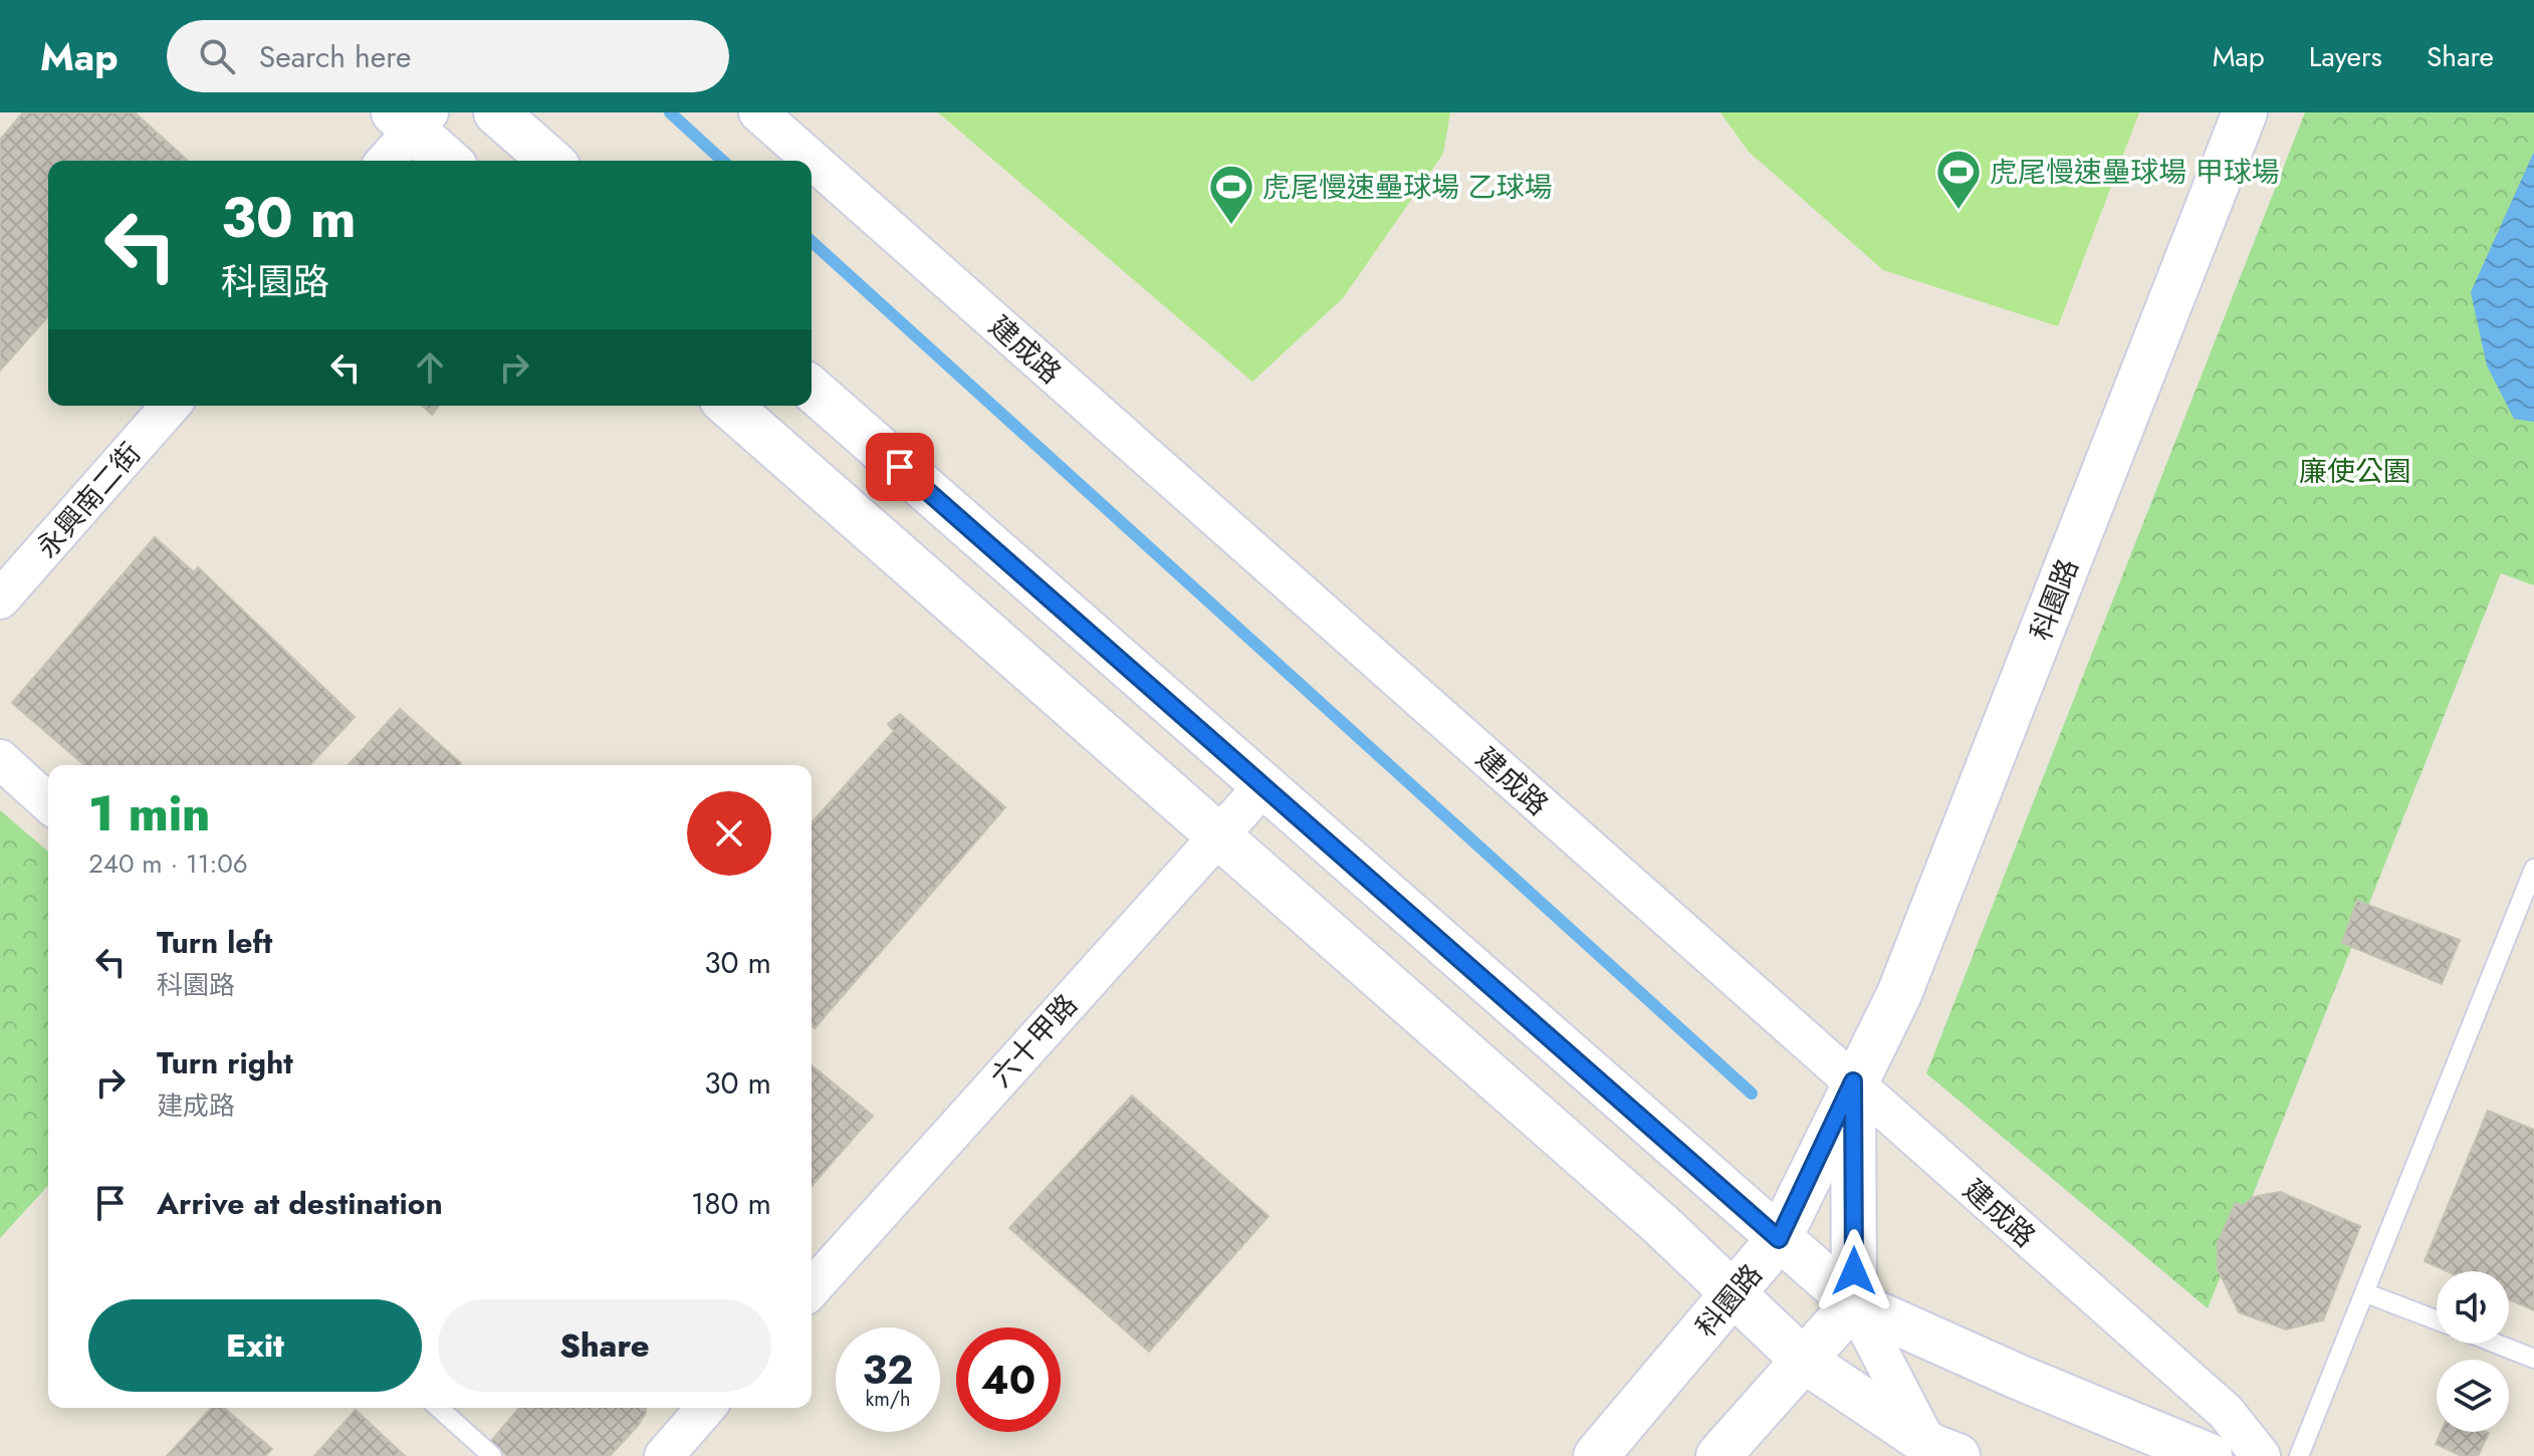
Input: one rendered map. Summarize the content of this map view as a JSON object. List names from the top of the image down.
{
  "streets": {
    "street": [
      "建成路",
      "永興南二街",
      "科園路",
      "六十甲路"
    ]
  },
  "crossings": [
    ["建成路", "科園路"]
  ],
  "parks": ["廉使公園"],
  "places": {
    "sports": ["虎尾慢速壘球場 甲球場", "虎尾慢速壘球場 乙球場"]
  },
  "page": {
    "header": "Map",
    "search": "Search here",
    "nav": ["Map", "Layers", "Share"],
    "turn": ["30 m", "科園路"],
    "heading": ["1 min", "240 m · 11:06"],
    "list": [
      {
        "name": "Turn left",
        "note": "科園路",
        "value": "30 m"
      },
      {
        "name": "Turn right",
        "note": "建成路",
        "value": "30 m"
      },
      {
        "name": "Arrive at destination",
        "value": "180 m"
      }
    ],
    "buttons": ["Exit", "Share"],
    "speed": "32 km/h",
    "limit": "40"
  }
}
